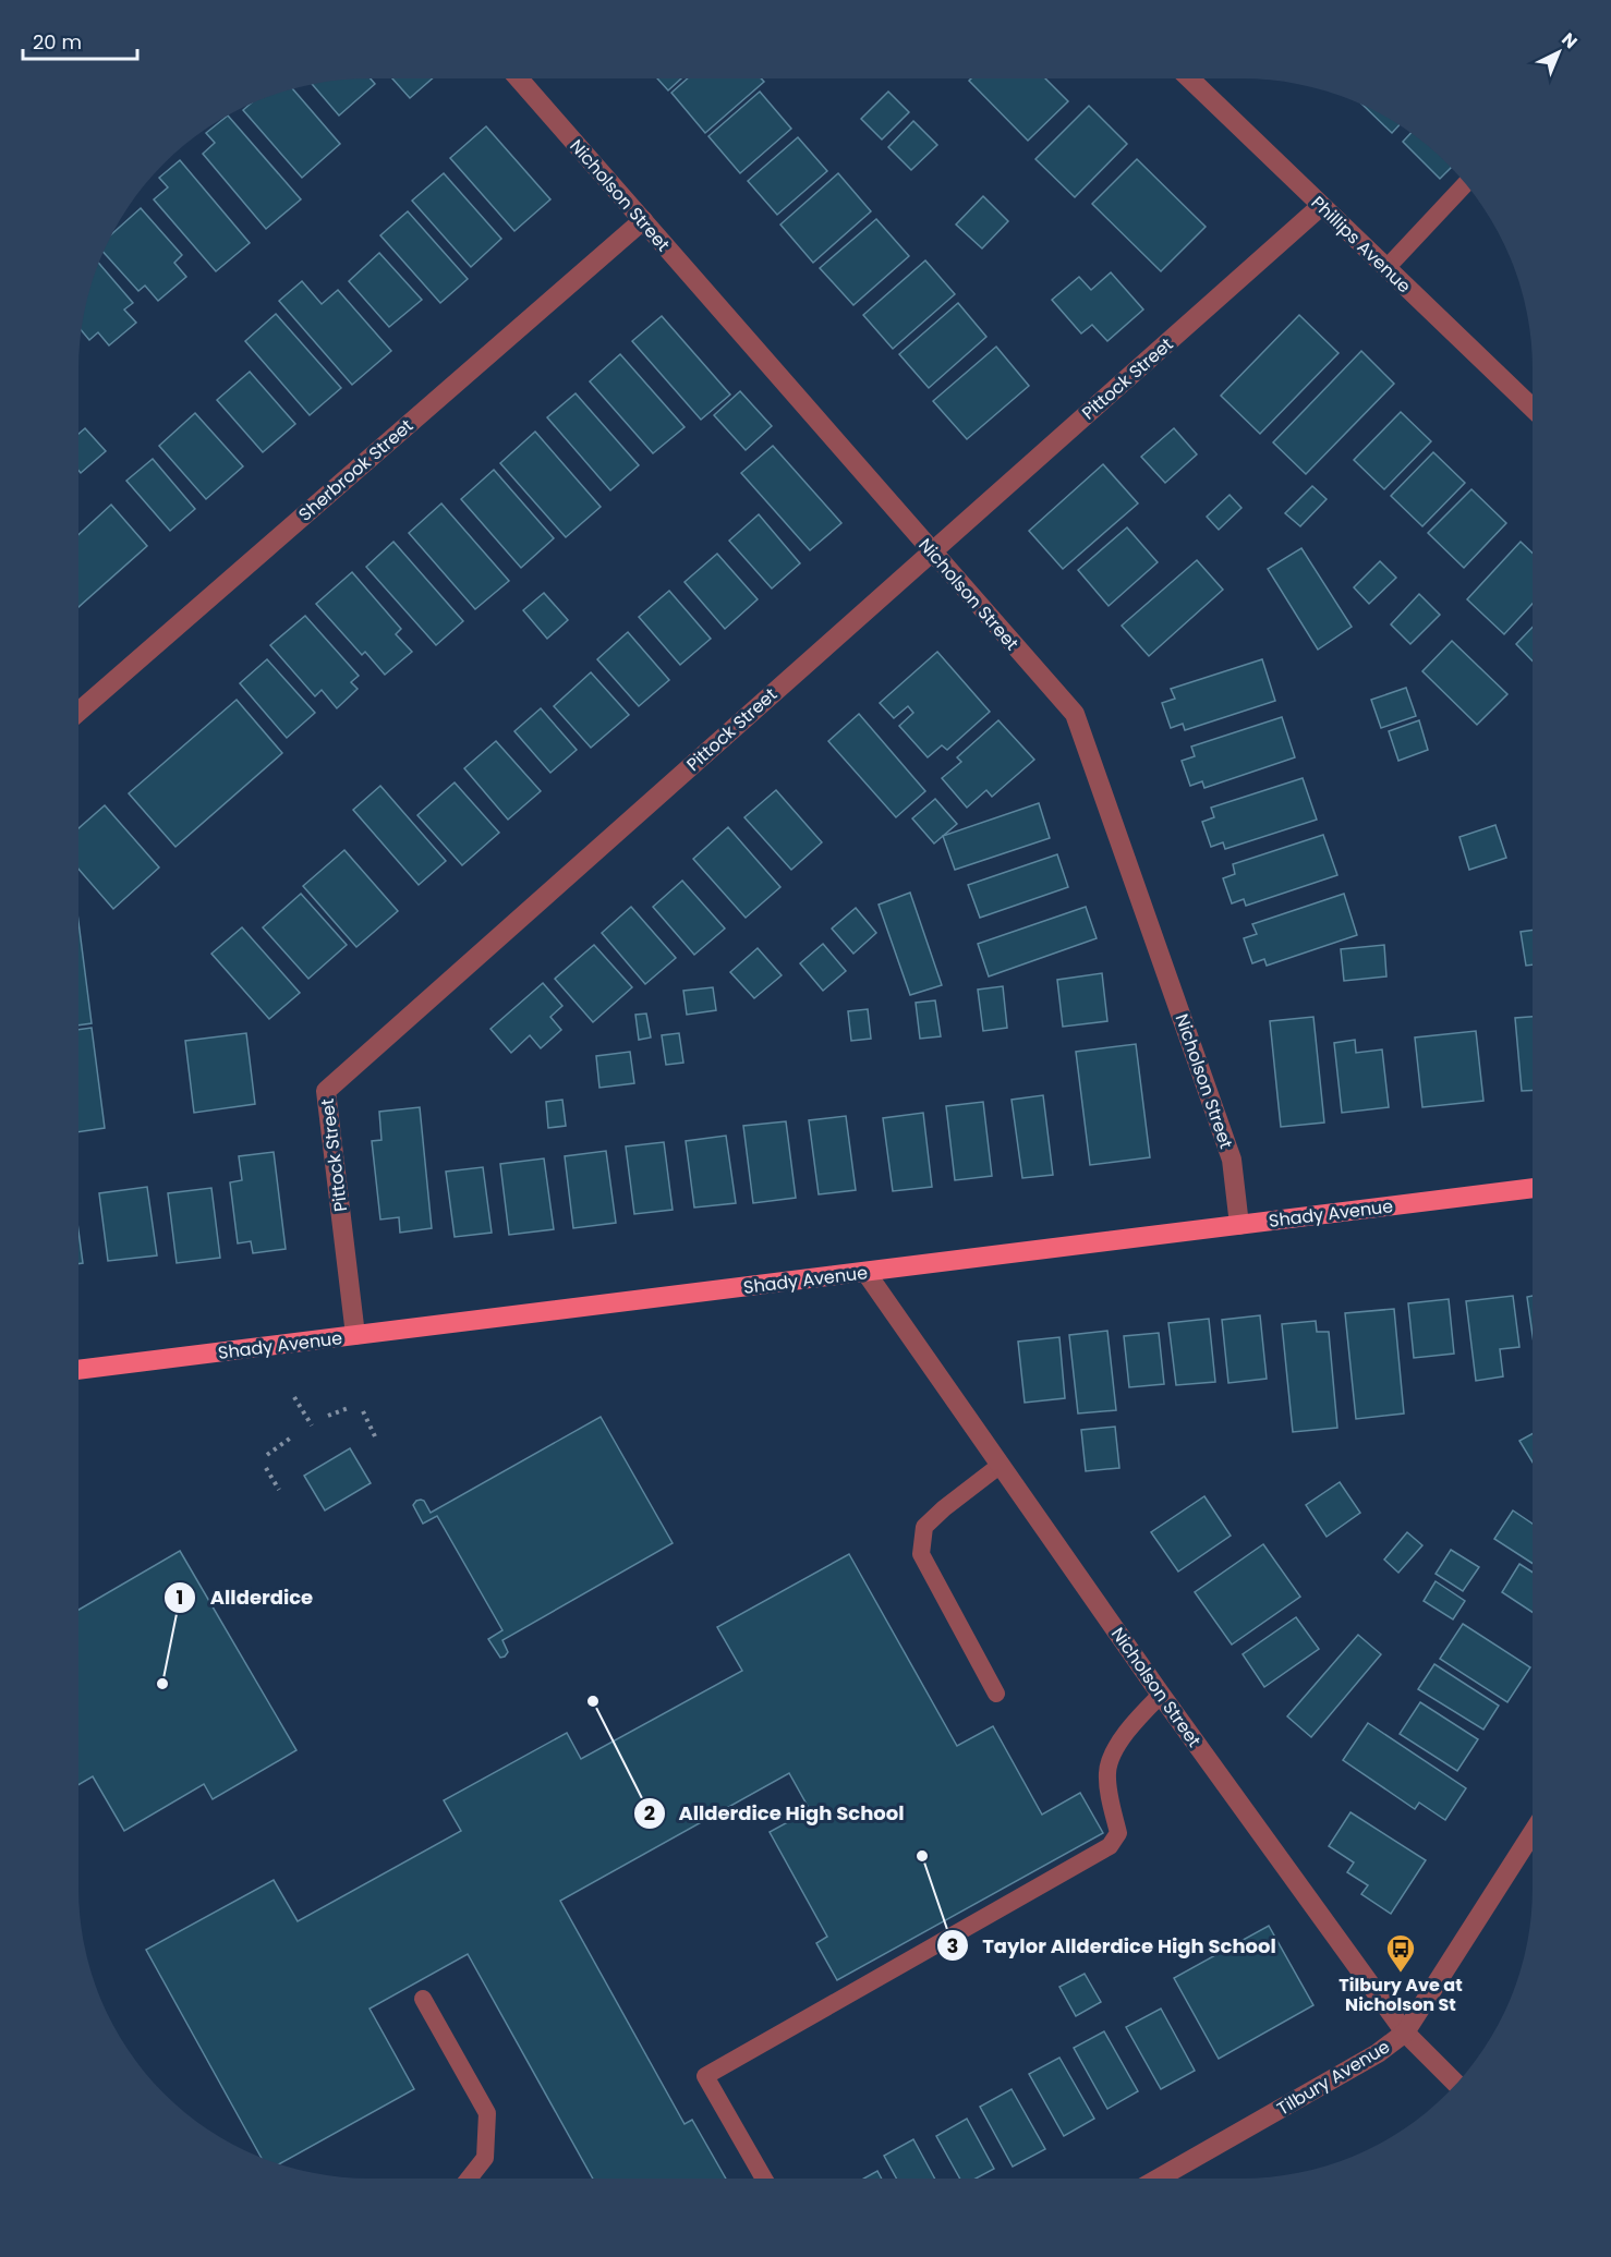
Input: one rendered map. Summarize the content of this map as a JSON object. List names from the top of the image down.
{
  "streets": {
    "main road": ["Shady Avenue"],
    "street": [
      "Nicholson Street",
      "Phillips Avenue",
      "Pittock Street",
      "Sherbrook Street",
      "Tilbury Avenue"
    ]
  },
  "crossings": [
    ["Nicholson Street", "Pittock Street"],
    ["Nicholson Street", "Sherbrook Street"],
    ["Nicholson Street", "Shady Avenue"],
    ["Nicholson Street", "Tilbury Avenue"],
    ["Phillips Avenue", "Pittock Street"],
    ["Pittock Street", "Shady Avenue"]
  ],
  "places": {
    "other": ["Allderdice", "Allderdice High School", "Taylor Allderdice High School"],
    "bus stop": ["Tilbury Ave at Nicholson St"]
  },
  "scale_bar": "20 m",
  "north": "top right"
}
